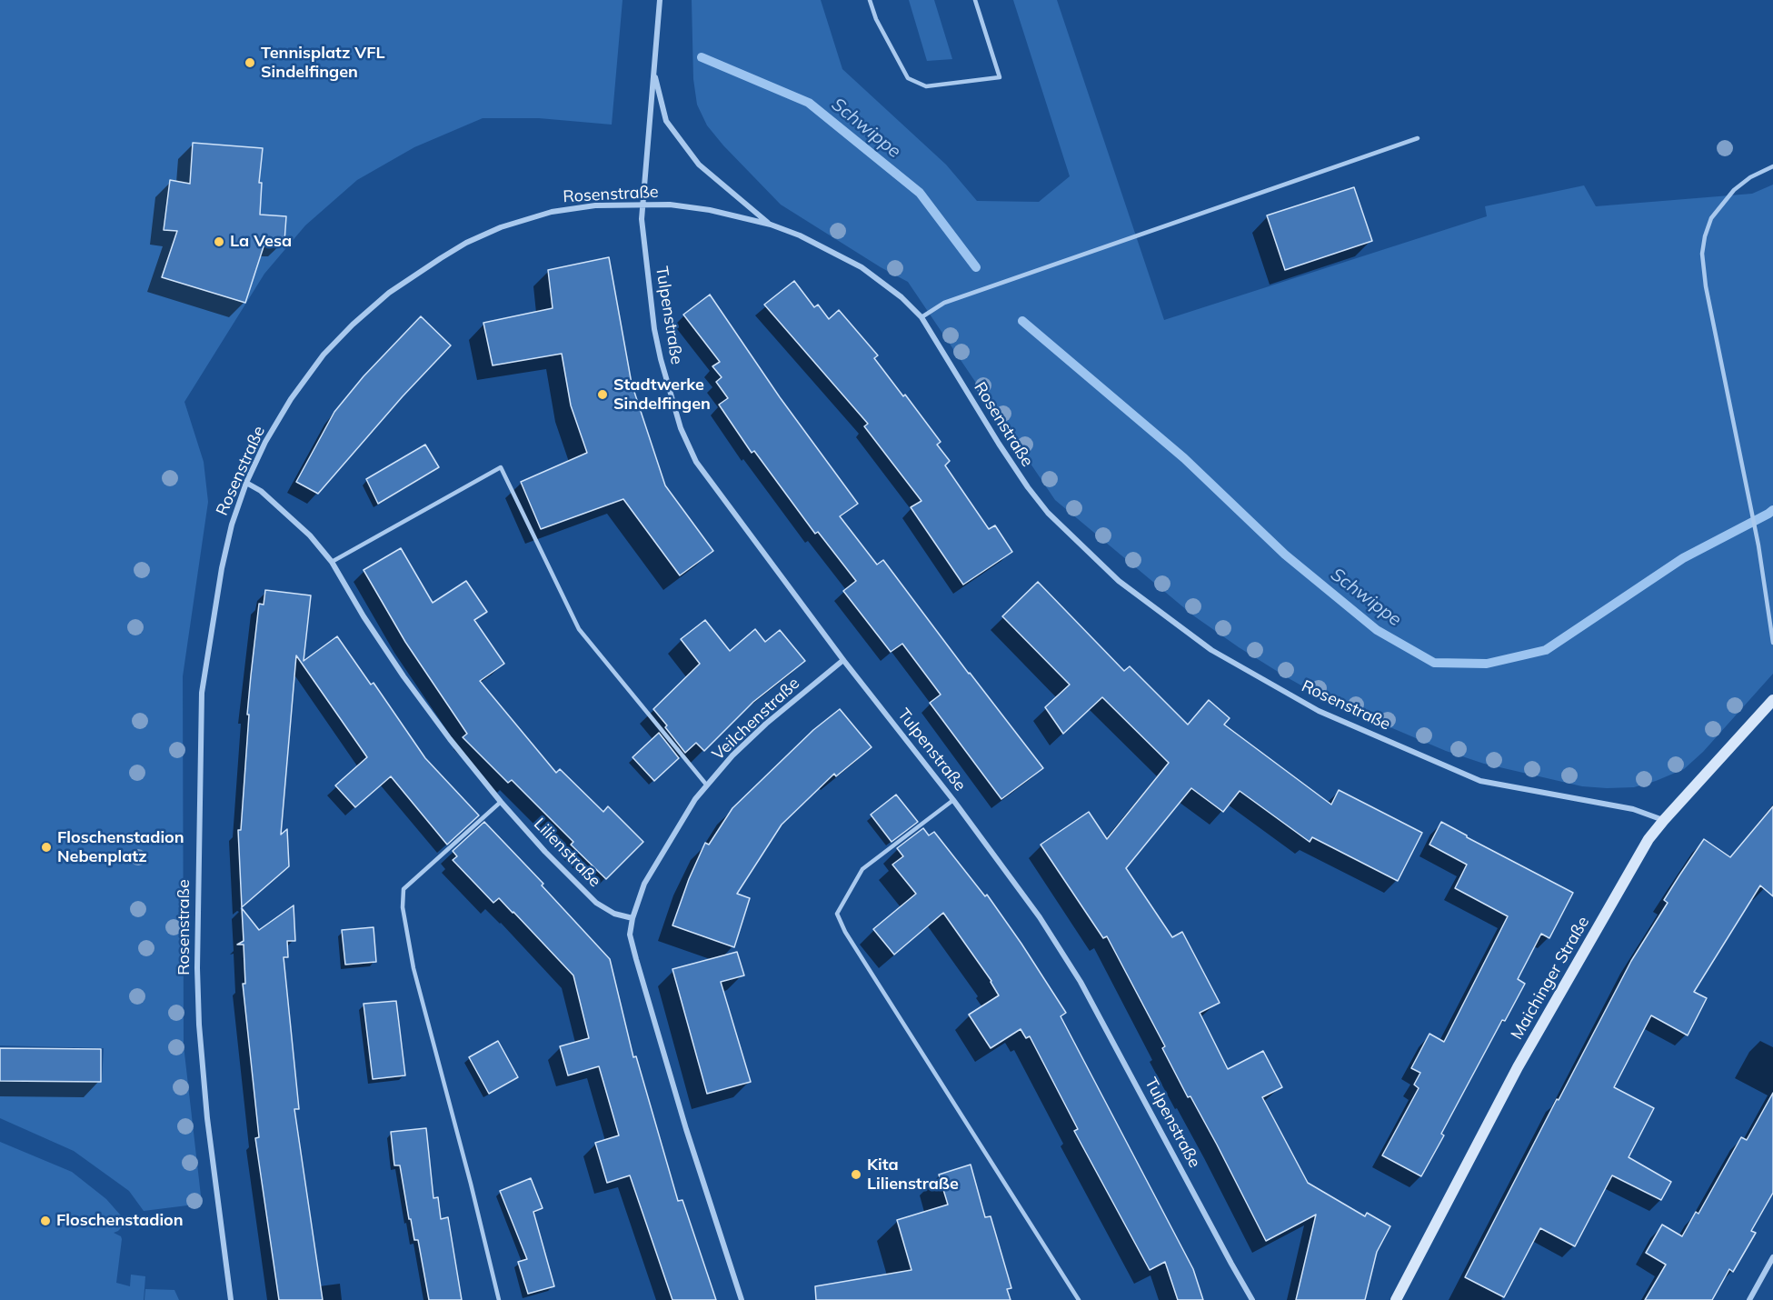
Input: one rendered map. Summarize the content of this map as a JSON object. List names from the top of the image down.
{
  "streets": {
    "street": [
      "Rosenstraße",
      "Tulpenstraße",
      "Veilchenstraße",
      "Lilienstraße",
      "Maichinger Straße"
    ]
  },
  "crossings": [
    ["Rosenstraße", "Tulpenstraße"],
    ["Rosenstraße", "Lilienstraße"],
    ["Rosenstraße", "Maichinger Straße"],
    ["Tulpenstraße", "Veilchenstraße"],
    ["Veilchenstraße", "Lilienstraße"]
  ],
  "water": ["Schwippe"],
  "places": [
    "Tennisplatz VFL Sindelfingen",
    "La Vesa",
    "Stadtwerke Sindelfingen",
    "Floschenstadion Nebenplatz",
    "Kita Lilienstraße",
    "Floschenstadion"
  ]
}
